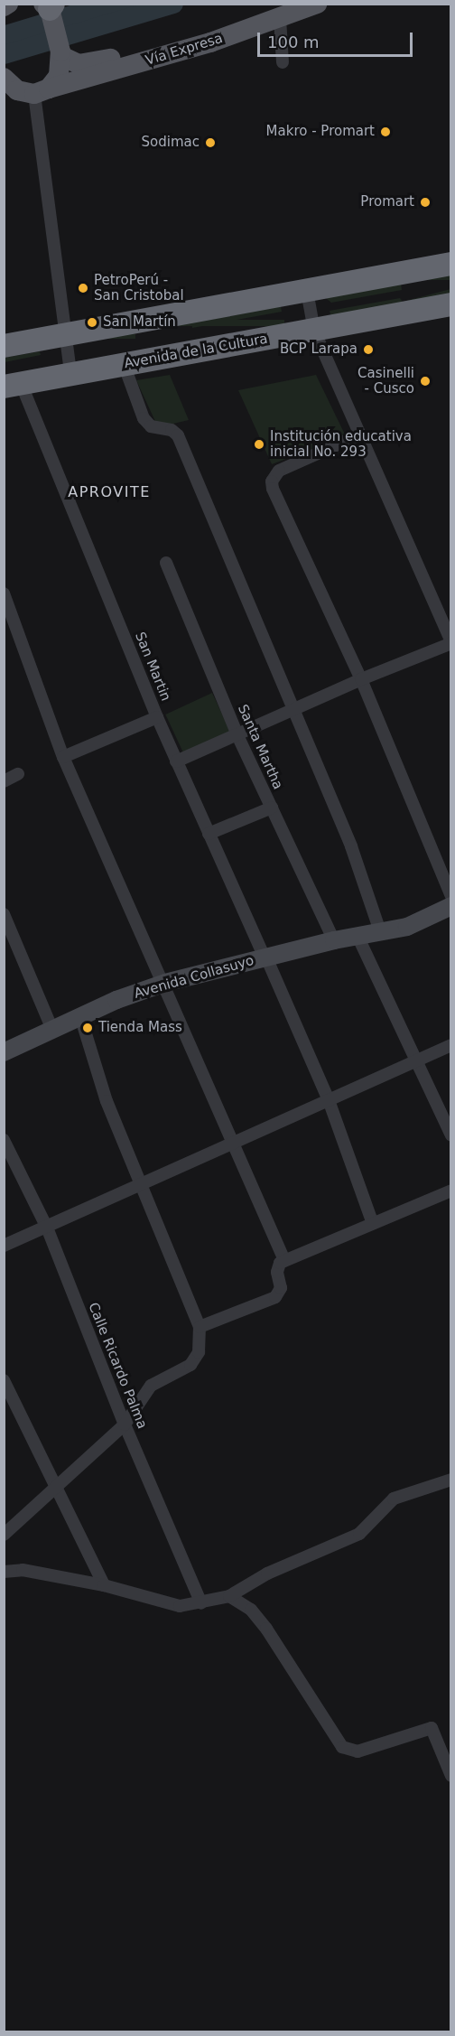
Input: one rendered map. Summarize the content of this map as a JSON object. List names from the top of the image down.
{
  "streets": {
    "highway": ["Avenida de la Cultura"],
    "main road": ["Vía Expresa"],
    "street": [
      "San Martin",
      "Santa Martha",
      "Avenida Collasuyo",
      "Calle Ricardo Palma"
    ]
  },
  "crossings": [
    ["Avenida de la Cultura", "San Martin"],
    ["San Martin", "Avenida Collasuyo"],
    ["Santa Martha", "Avenida Collasuyo"]
  ],
  "districts": ["APROVITE"],
  "places": [
    "Makro - Promart",
    "Sodimac",
    "Promart",
    "PetroPerú - San Cristobal",
    "San Martín",
    "BCP Larapa",
    "Casinelli - Cusco",
    "Institución educativa inicial No. 293",
    "Tienda Mass"
  ],
  "scale_bar": "100 m"
}
